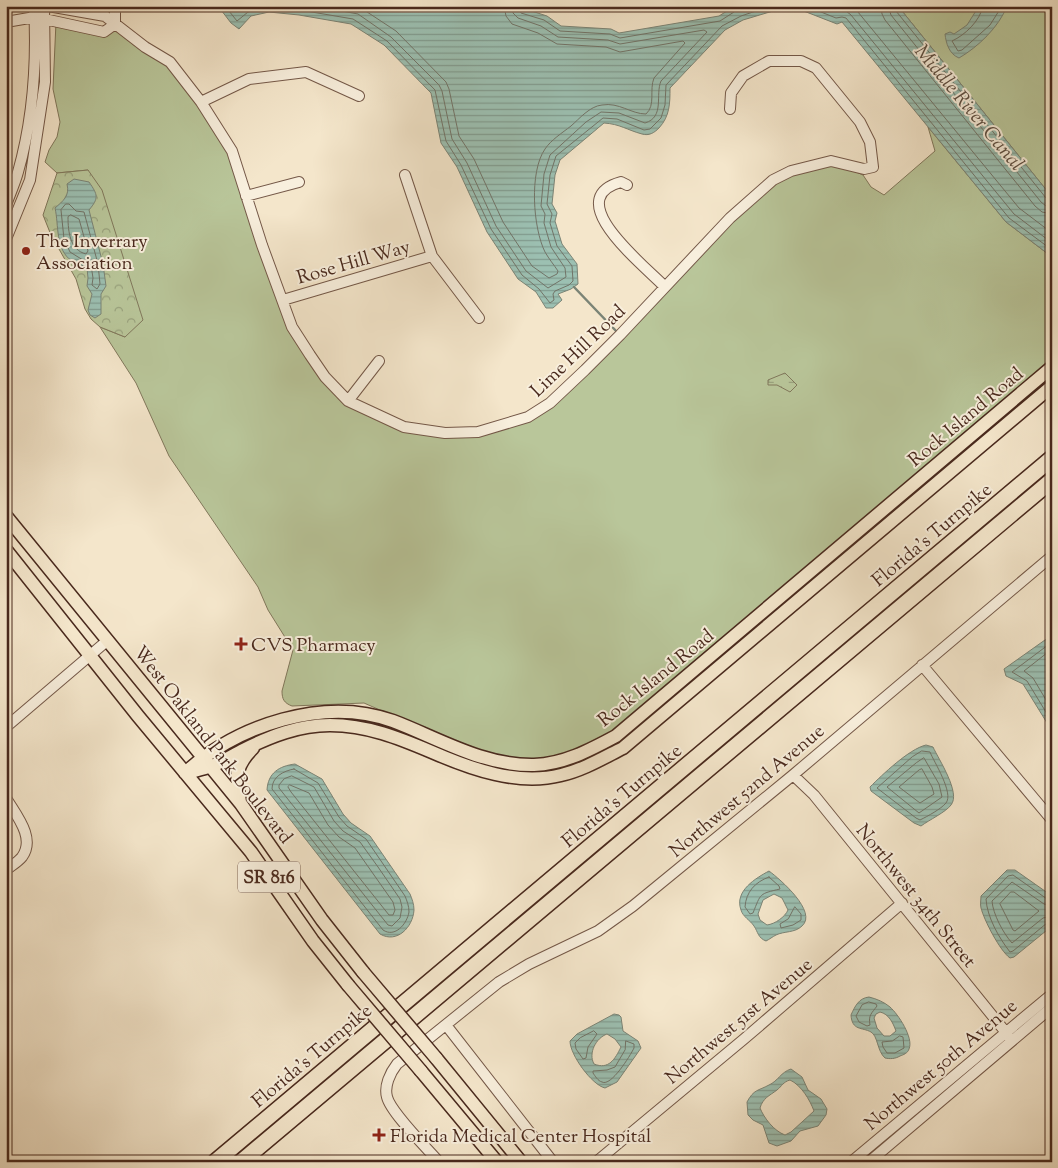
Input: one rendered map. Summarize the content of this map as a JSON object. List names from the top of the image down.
{
  "streets": {
    "highway": ["Florida's Turnpike"],
    "main road": ["Rock Island Road", "West Oakland Park Boulevard", "SR 816"],
    "street": [
      "Rose Hill Way",
      "Lime Hill Road",
      "Northwest 52nd Avenue",
      "Northwest 34th Street",
      "Northwest 51st Avenue",
      "Northwest 50th Avenue"
    ]
  },
  "crossings": [
    ["Rose Hill Way", "Lime Hill Road"],
    ["Rock Island Road", "West Oakland Park Boulevard"],
    ["Northwest 52nd Avenue", "Northwest 34th Street"],
    ["Northwest 34th Street", "Northwest 51st Avenue"],
    ["Northwest 34th Street", "Northwest 50th Avenue"]
  ],
  "water": ["Middle River Canal"],
  "places": {
    "other": ["The Inverrary Association"],
    "health": ["CVS Pharmacy", "Florida Medical Center Hospital"]
  }
}
